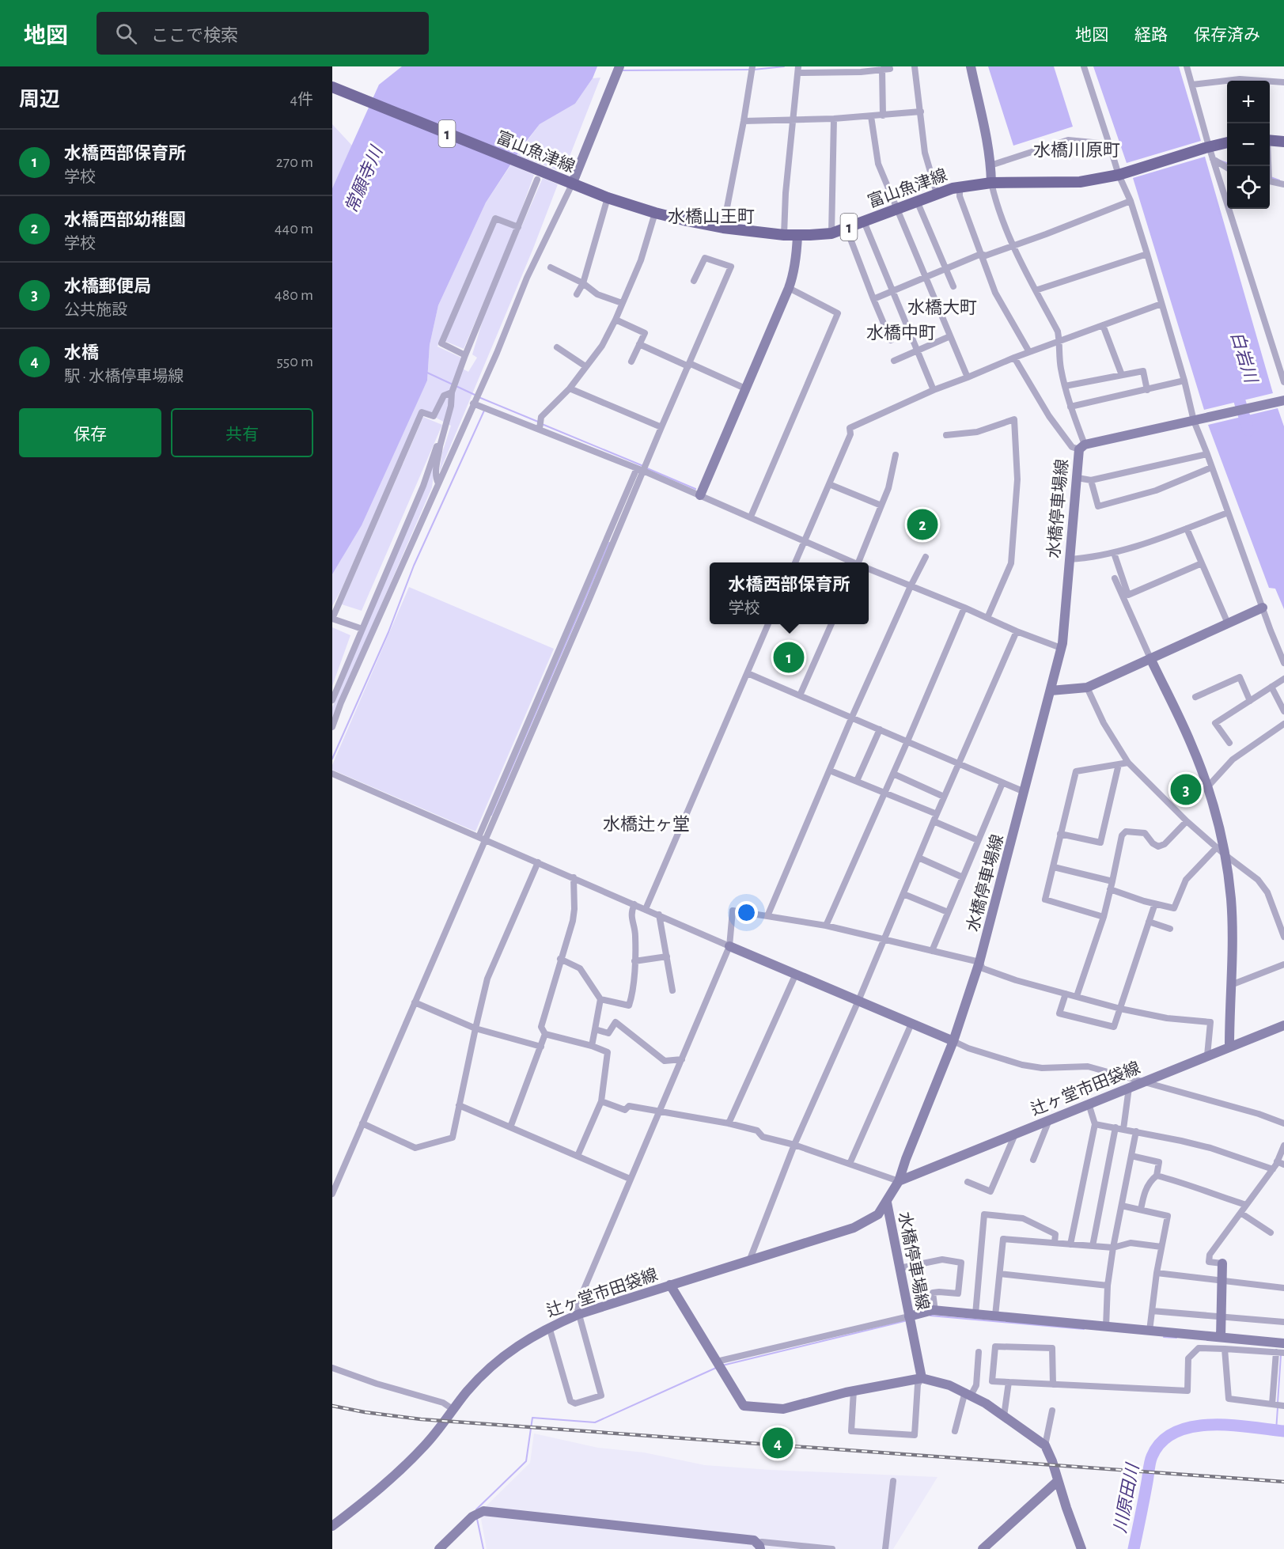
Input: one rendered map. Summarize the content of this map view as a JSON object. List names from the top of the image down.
{
  "streets": {
    "main road": [
      "1",
      "富山魚津線",
      "水橋停車場線",
      "辻ヶ堂市田袋線"
    ]
  },
  "crossings": [
    ["水橋停車場線", "辻ヶ堂市田袋線"]
  ],
  "districts": [
    "水橋川原町",
    "水橋山王町",
    "水橋大町",
    "水橋中町",
    "水橋辻ヶ堂"
  ],
  "water": ["常願寺川", "白岩川", "川原田川"],
  "page": {
    "header": "地図",
    "search": "ここで検索",
    "nav": ["地図", "経路", "保存済み"],
    "heading": ["周辺", "4件"],
    "map_buttons": ["+", "−"],
    "list": [
      {
        "mark": "1",
        "name": "水橋西部保育所",
        "note": "学校",
        "value": "270 m"
      },
      {
        "mark": "2",
        "name": "水橋西部幼稚園",
        "note": "学校",
        "value": "440 m"
      },
      {
        "mark": "3",
        "name": "水橋郵便局",
        "note": "公共施設",
        "value": "480 m"
      },
      {
        "mark": "4",
        "name": "水橋",
        "note": "駅 · 水橋停車場線",
        "value": "550 m"
      }
    ],
    "buttons": ["保存", "共有"],
    "pins": [
      "2",
      "1",
      "3",
      "4"
    ],
    "popup": ["水橋西部保育所", "学校"]
  }
}
